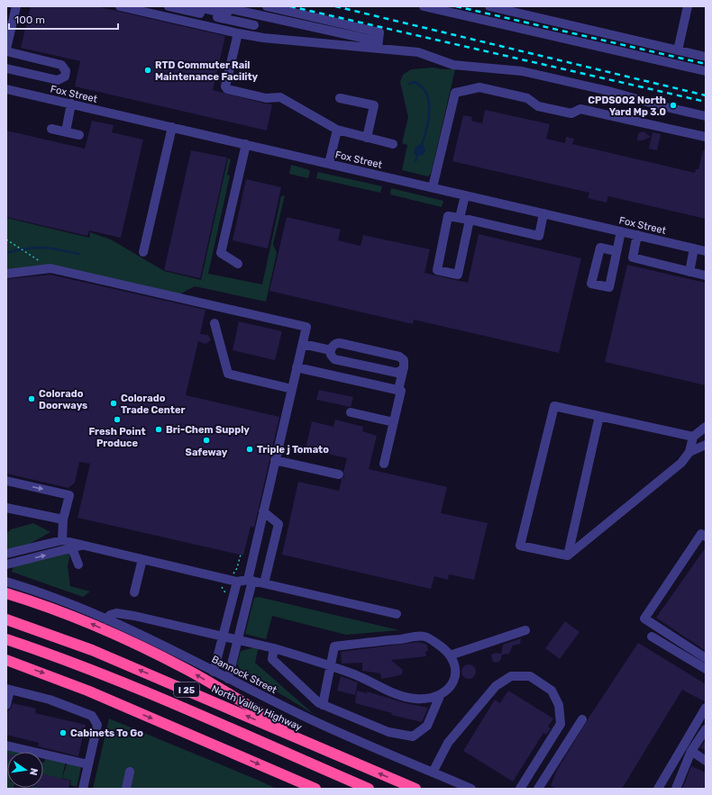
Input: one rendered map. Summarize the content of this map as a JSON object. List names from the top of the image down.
{
  "streets": {
    "highway": ["I 25", "North Valley Highway"],
    "street": ["Fox Street", "Bannock Street"]
  },
  "places": [
    "RTD Commuter Rail Maintenance Facility",
    "CPDS002 North Yard Mp 3.0",
    "Colorado Doorways",
    "Colorado Trade Center",
    "Fresh Point Produce",
    "Bri-Chem Supply",
    "Safeway",
    "Triple j Tomato",
    "Cabinets To Go"
  ],
  "scale_bar": "100 m",
  "north": "right"
}
